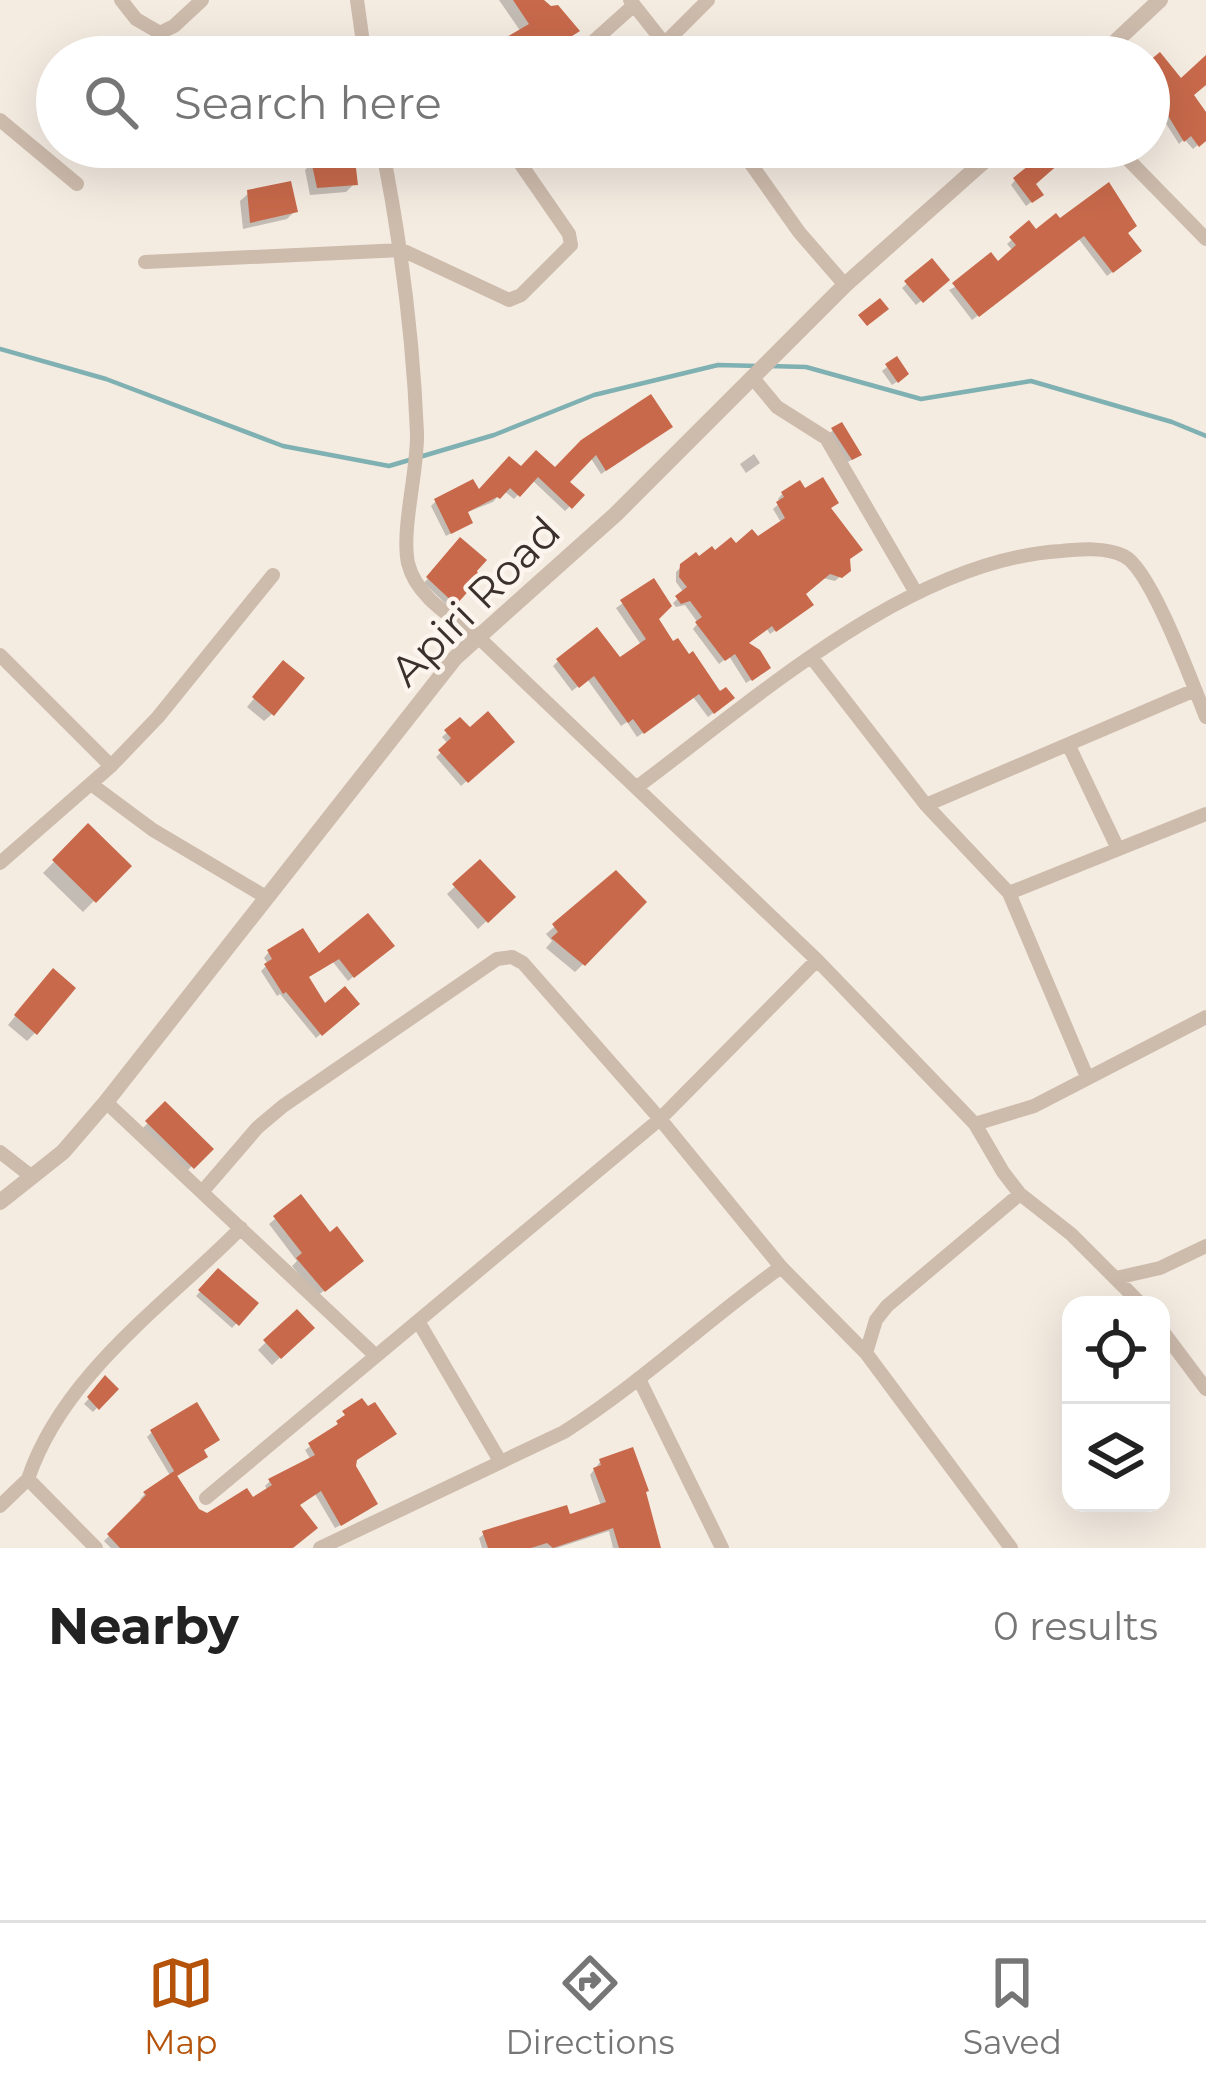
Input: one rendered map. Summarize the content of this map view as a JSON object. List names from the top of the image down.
{
  "streets": {
    "street": ["Apiri Road"]
  },
  "page": {
    "search": "Search here",
    "heading": ["Nearby", "0 results"],
    "nav": ["Map", "Directions", "Saved"]
  }
}
